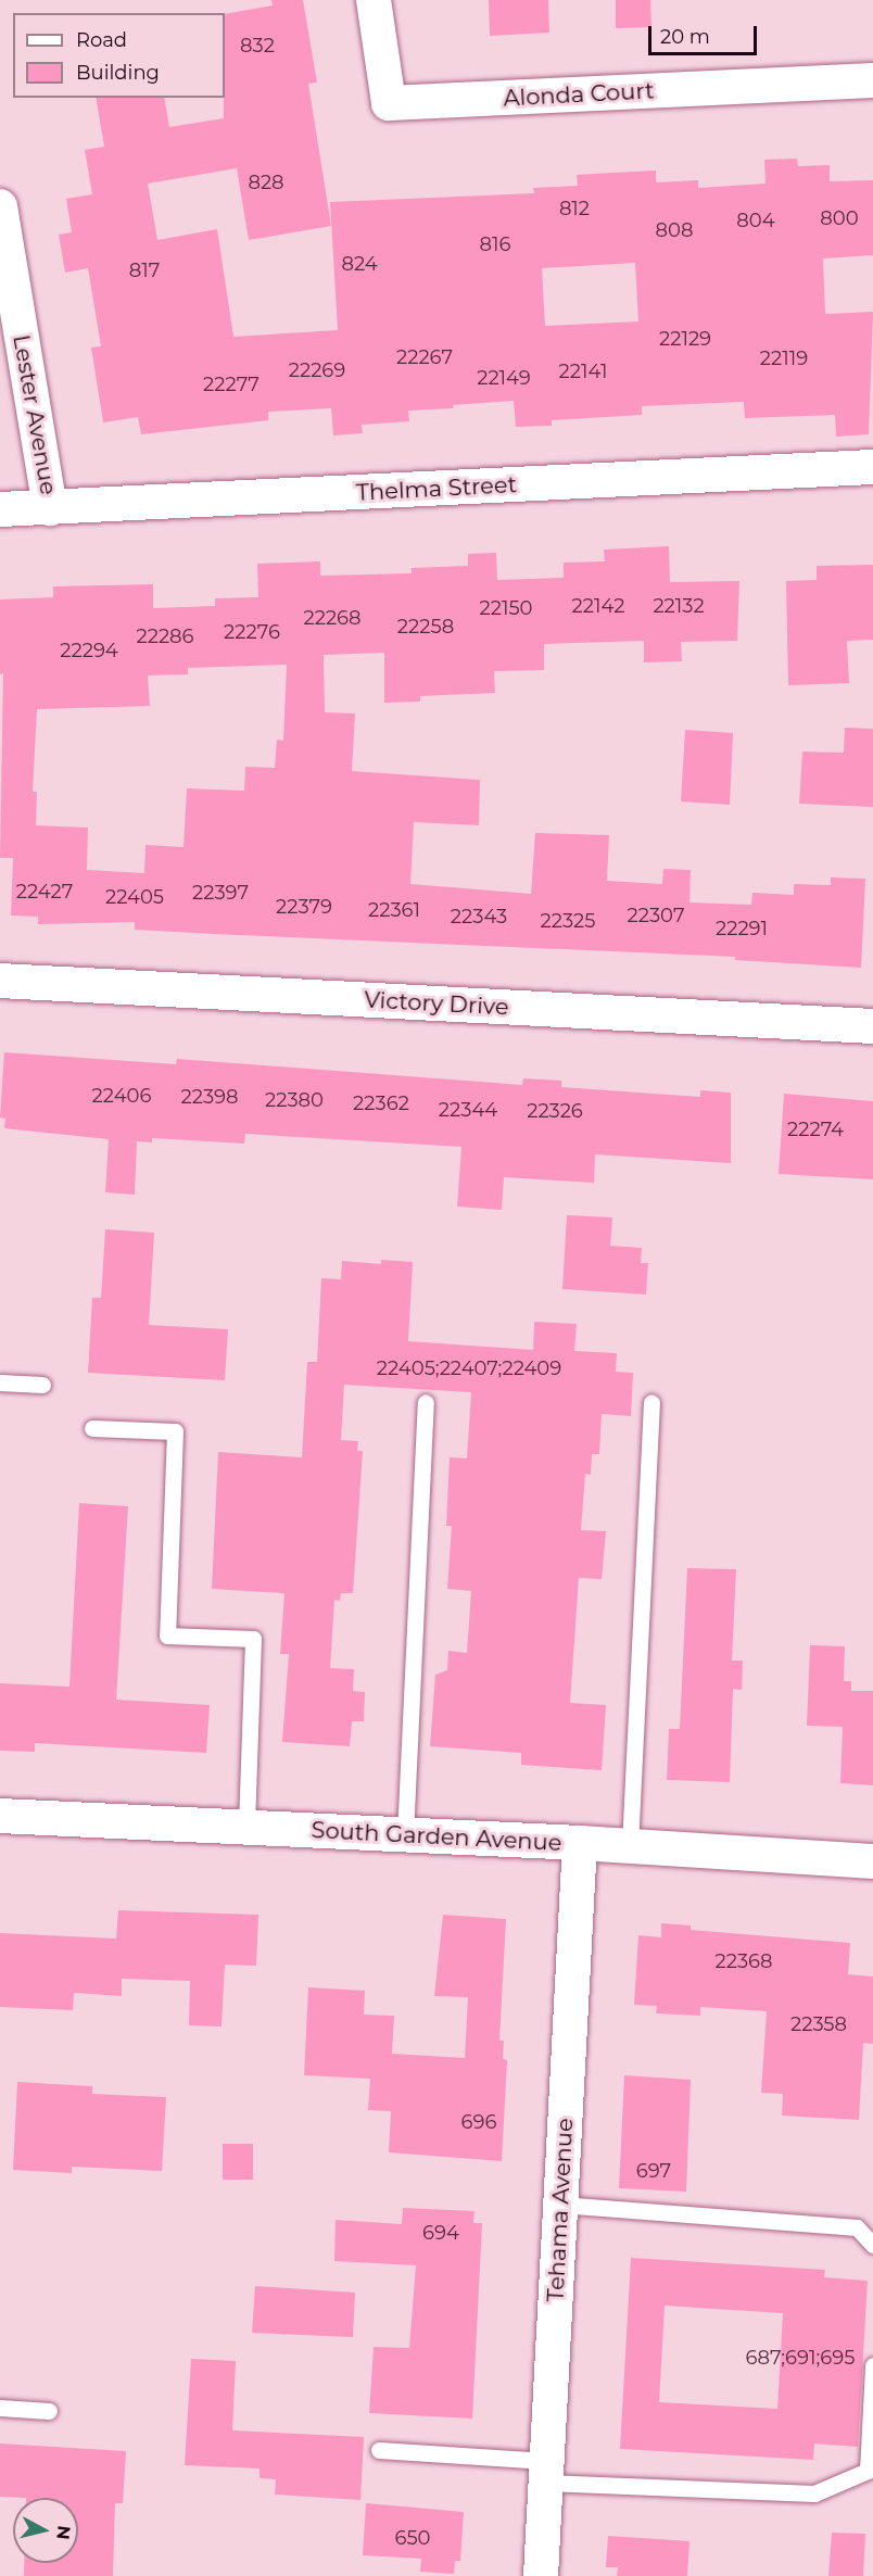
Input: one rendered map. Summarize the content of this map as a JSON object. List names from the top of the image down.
{
  "streets": {
    "street": [
      "Alonda Court",
      "Lester Avenue",
      "Thelma Street",
      "Victory Drive",
      "South Garden Avenue",
      "Tehama Avenue"
    ]
  },
  "crossings": [
    ["Lester Avenue", "Thelma Street"],
    ["South Garden Avenue", "Tehama Avenue"]
  ],
  "house_numbers": [
    "832",
    "828",
    "812",
    "800",
    "804",
    "808",
    "816",
    "824",
    "817",
    "22129",
    "22267",
    "22119",
    "22269",
    "22141",
    "22149",
    "22277",
    "22142",
    "22132",
    "22150",
    "22268",
    "22258",
    "22276",
    "22286",
    "22294",
    "22427",
    "22397",
    "22405",
    "22379",
    "22361",
    "22307",
    "22343",
    "22325",
    "22291",
    "22406",
    "22398",
    "22380",
    "22362",
    "22344",
    "22326",
    "22274",
    "22405;22407;22409",
    "22368",
    "22358",
    "696",
    "697",
    "694",
    "687;691;695",
    "650"
  ],
  "legend": ["Road", "Building"],
  "scale_bar": "20 m",
  "north": "right"
}
